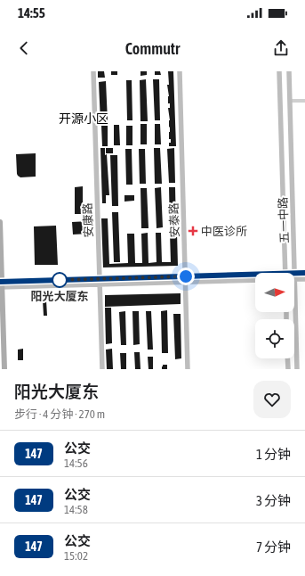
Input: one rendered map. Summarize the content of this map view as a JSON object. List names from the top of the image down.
{
  "streets": {
    "street": ["安康路", "安泰路", "五一中路"]
  },
  "districts": ["开源小区"],
  "places": {
    "health": ["中医诊所"],
    "other": ["阳光大厦东"]
  },
  "lines": ["bus line 147"],
  "north": "right",
  "page": {
    "status": "14:55",
    "header": "Commutr",
    "heading": ["阳光大厦东", "步行 · 4 分钟 · 270 m"],
    "list": [
      {
        "mark": "147",
        "name": "公交",
        "note": "14:56",
        "value": "1 分钟"
      },
      {
        "mark": "147",
        "name": "公交",
        "note": "14:58",
        "value": "3 分钟"
      },
      {
        "mark": "147",
        "name": "公交",
        "note": "15:02",
        "value": "7 分钟"
      }
    ]
  }
}
